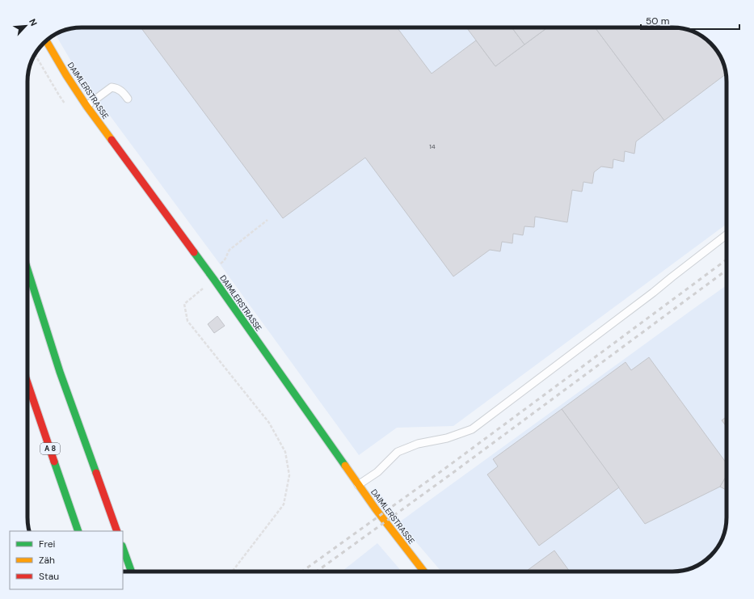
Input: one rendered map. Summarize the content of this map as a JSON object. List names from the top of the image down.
{
  "streets": {
    "main road": ["DAIMLERSTRASSE", "A 8"]
  },
  "house_numbers": ["14"],
  "legend": ["Frei", "Zäh", "Stau"],
  "scale_bar": "50 m",
  "north": "top right"
}
